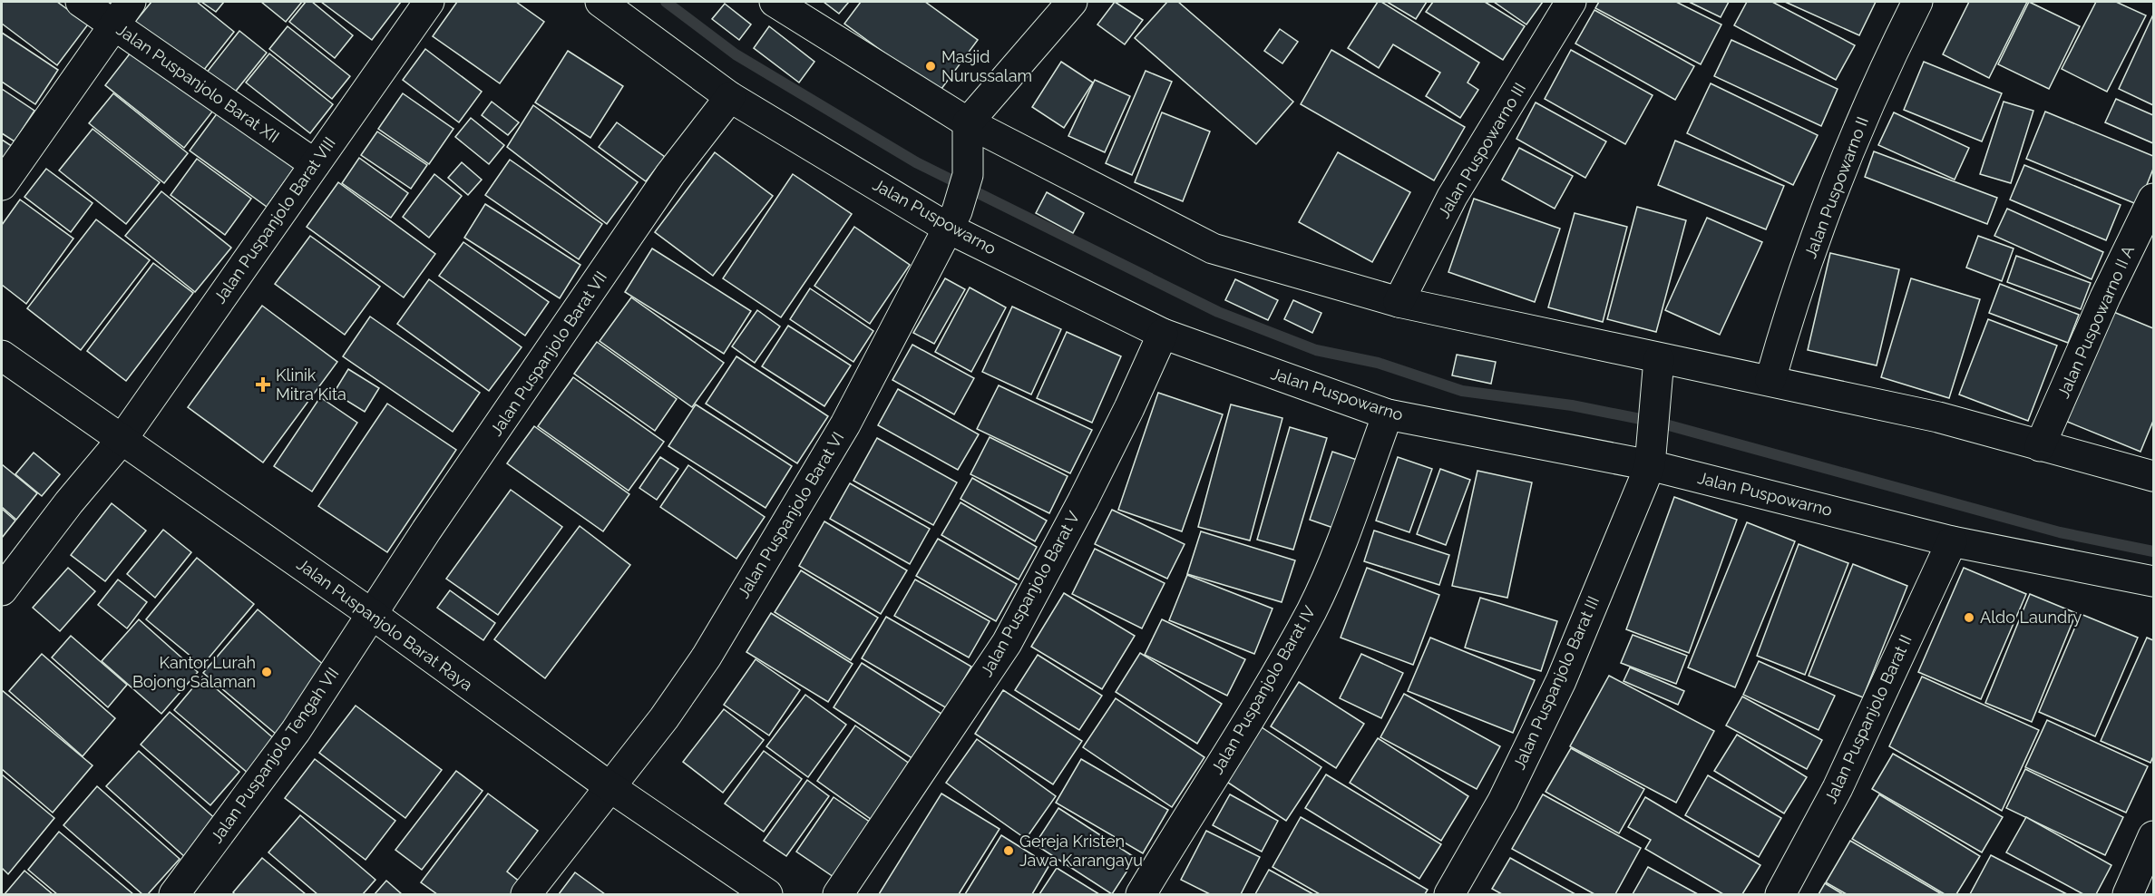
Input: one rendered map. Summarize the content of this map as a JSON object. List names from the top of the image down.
{
  "streets": {
    "street": [
      "Jalan Puspanjolo Barat XII",
      "Jalan Puspowarno III",
      "Jalan Puspowarno II",
      "Jalan Puspowarno",
      "Jalan Puspanjolo Barat VIII",
      "Jalan Puspowarno II A",
      "Jalan Puspanjolo Barat VII",
      "Jalan Puspanjolo Barat VI",
      "Jalan Puspanjolo Barat V",
      "Jalan Puspanjolo Barat Raya",
      "Jalan Puspanjolo Barat III",
      "Jalan Puspanjolo Barat IV",
      "Jalan Puspanjolo Barat II",
      "Jalan Puspanjolo Tengah VII"
    ]
  },
  "crossings": [
    ["Jalan Puspanjolo Barat XII", "Jalan Puspanjolo Barat VIII"],
    ["Jalan Puspowarno", "Jalan Puspanjolo Barat VII"],
    ["Jalan Puspowarno", "Jalan Puspanjolo Barat VI"],
    ["Jalan Puspowarno", "Jalan Puspanjolo Barat V"],
    ["Jalan Puspowarno", "Jalan Puspanjolo Barat III"],
    ["Jalan Puspowarno", "Jalan Puspanjolo Barat IV"],
    ["Jalan Puspowarno", "Jalan Puspanjolo Barat II"],
    ["Jalan Puspanjolo Barat VIII", "Jalan Puspanjolo Barat Raya"],
    ["Jalan Puspanjolo Barat VII", "Jalan Puspanjolo Barat Raya"],
    ["Jalan Puspanjolo Barat VII", "Jalan Puspanjolo Tengah VII"],
    ["Jalan Puspanjolo Barat VI", "Jalan Puspanjolo Barat Raya"],
    ["Jalan Puspanjolo Barat Raya", "Jalan Puspanjolo Tengah VII"]
  ],
  "places": {
    "other": [
      "Masjid Nurussalam",
      "Aldo Laundry",
      "Kantor Lurah Bojong Salaman",
      "Gereja Kristen Jawa Karangayu"
    ],
    "health": ["Klinik Mitra Kita"]
  }
}
